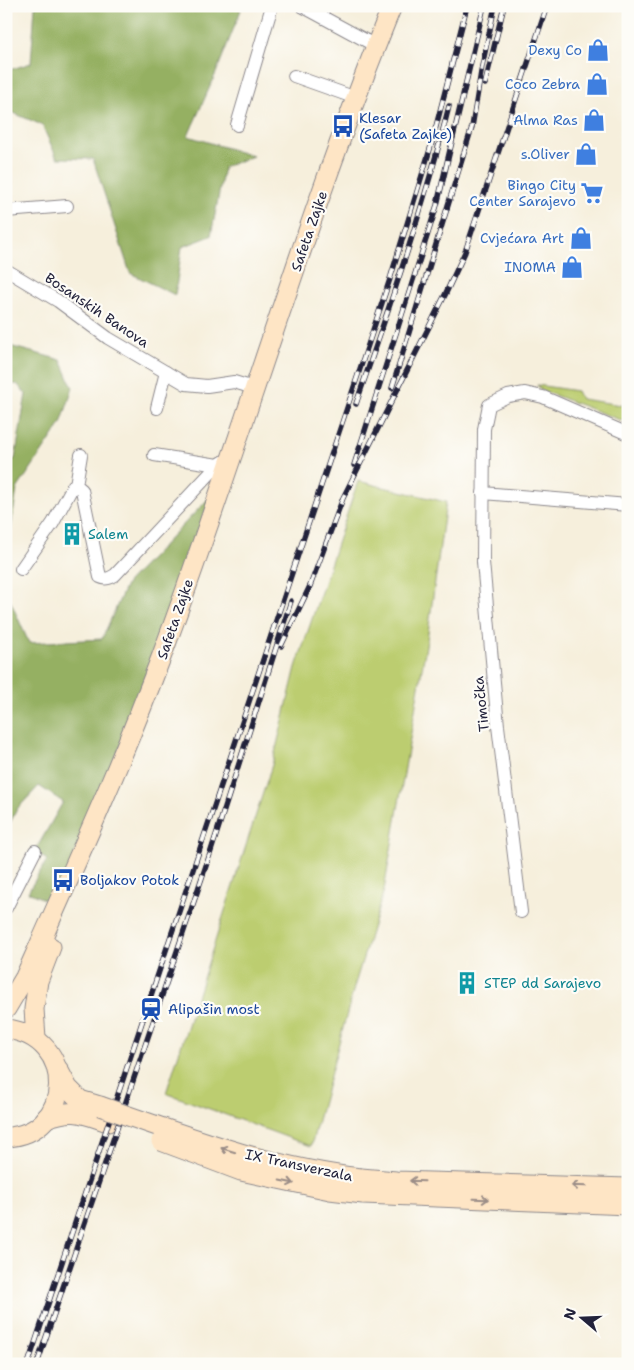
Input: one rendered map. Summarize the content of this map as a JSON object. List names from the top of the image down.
{
  "streets": {
    "main road": ["Safeta Zajke", "IX Transverzala"],
    "street": ["Bosanskih Banova", "Timočka"]
  },
  "crossings": [
    ["Safeta Zajke", "Bosanskih Banova"]
  ],
  "places": {
    "shop": [
      "Dexy Co",
      "Coco Zebra",
      "Alma Ras",
      "s.Oliver",
      "Cvjećara Art",
      "INOMA"
    ],
    "bus stop": ["Klesar (Safeta Zajke)", "Boljakov Potok"],
    "supermarket": ["Bingo City Center Sarajevo"],
    "building": ["Salem", "STEP dd Sarajevo"],
    "station": ["Alipašin most"]
  },
  "north": "left"
}
